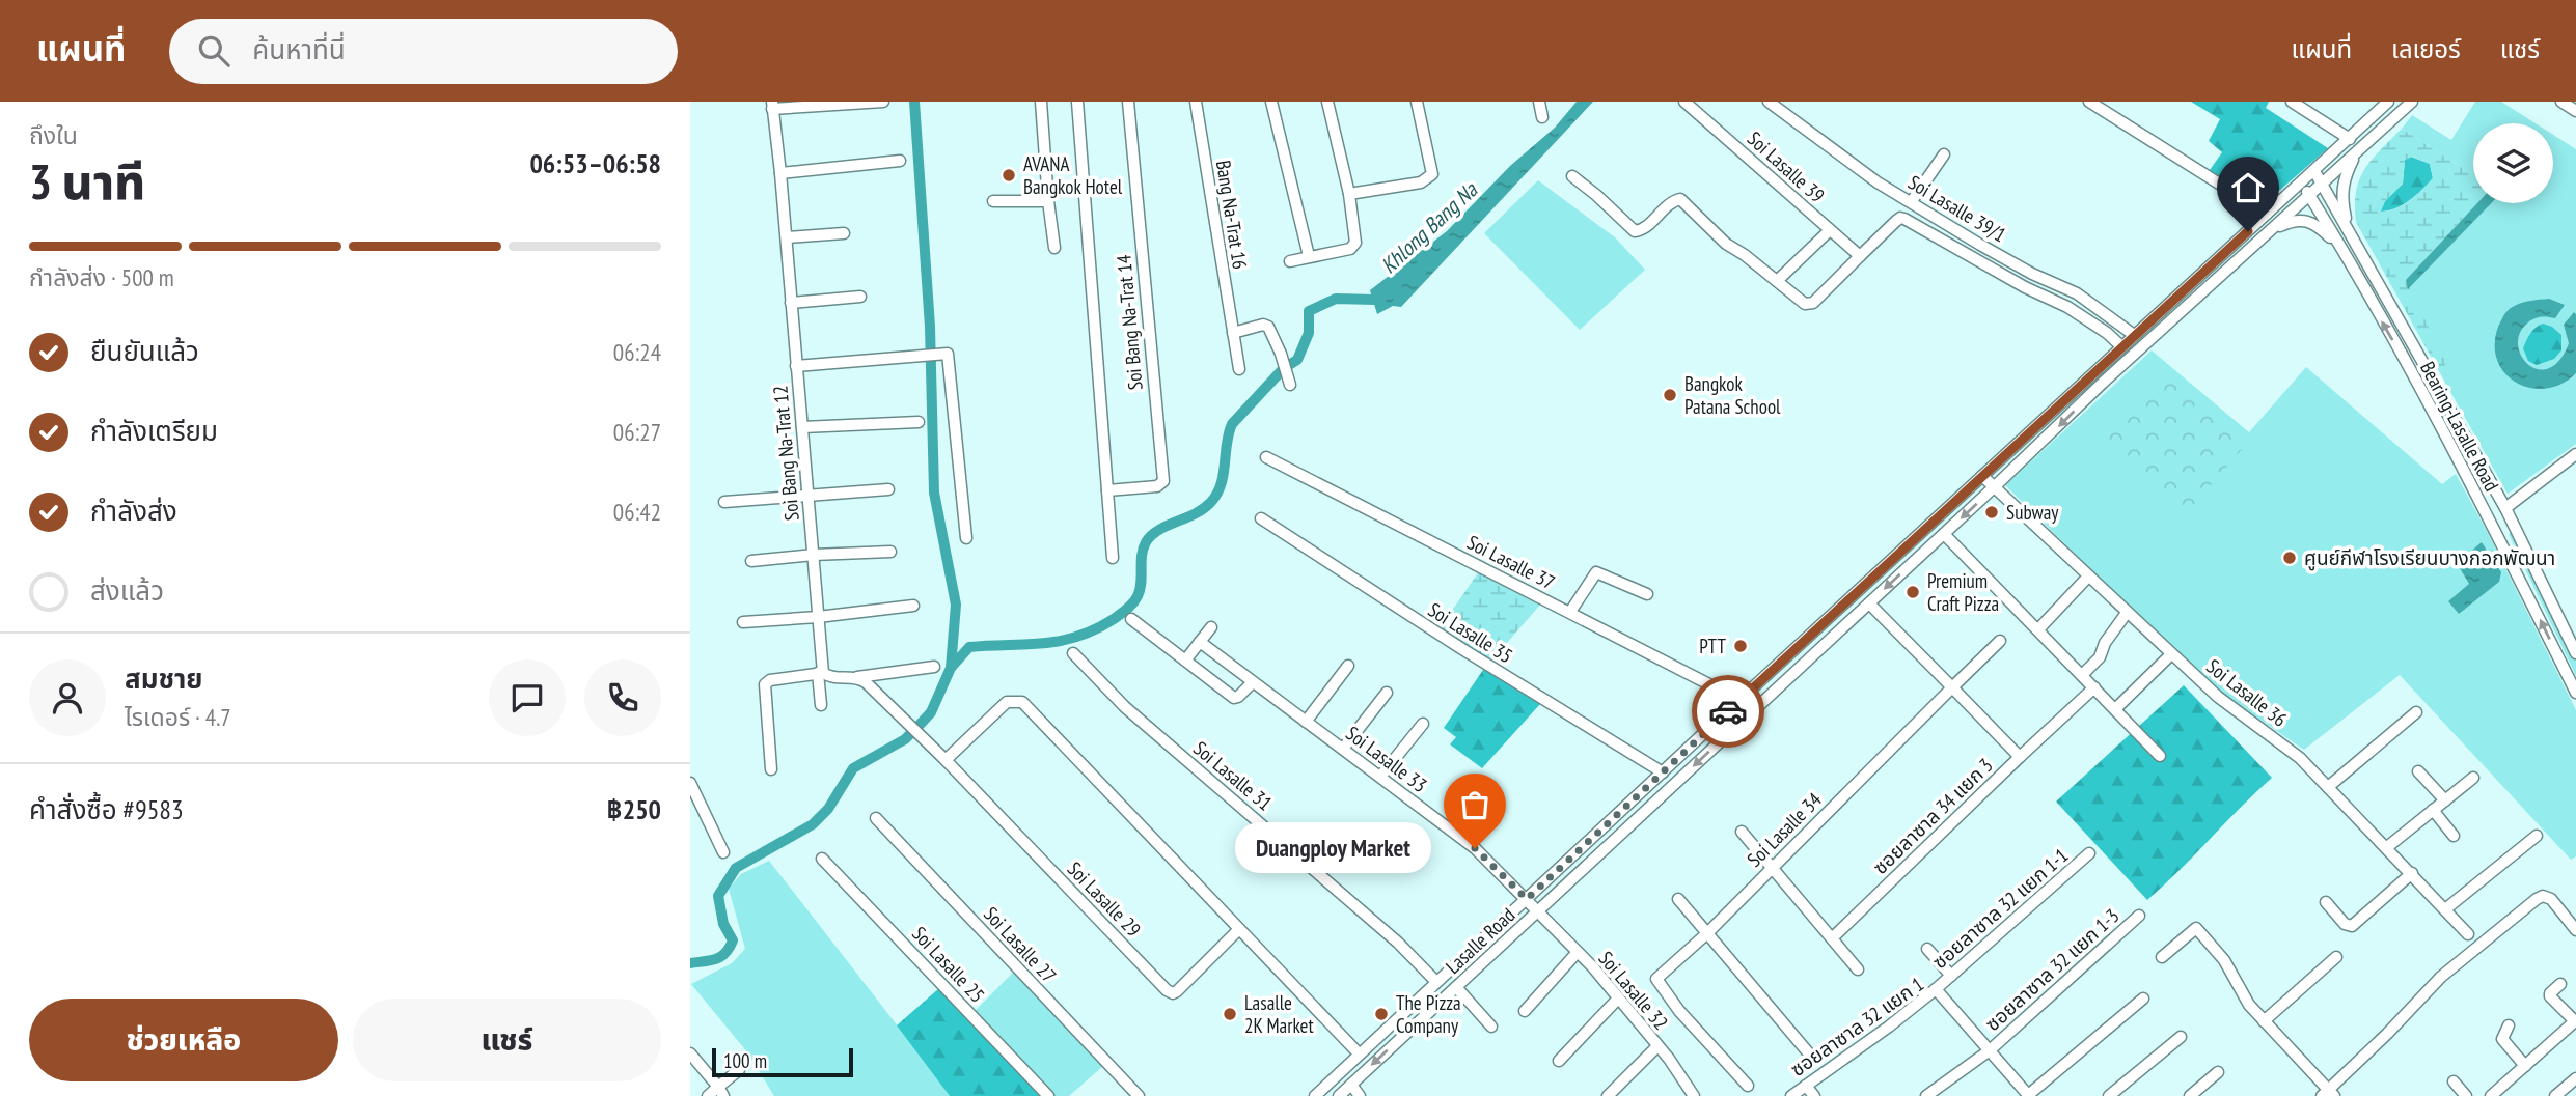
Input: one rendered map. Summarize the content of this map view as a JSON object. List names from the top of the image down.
{
  "streets": {
    "street": [
      "Soi Lasalle 39",
      "Soi Lasalle 39/1",
      "Bang Na-Trat 16",
      "Soi Bang Na-Trat 14",
      "Bearing-Lasalle Road",
      "Soi Bang Na-Trat 12",
      "Soi Lasalle 37",
      "Soi Lasalle 35",
      "Soi Lasalle 36",
      "Soi Lasalle 33",
      "Soi Lasalle 31",
      "ซอยลาซาล 34 แยก 3",
      "Soi Lasalle 34",
      "Soi Lasalle 29",
      "ซอยลาซาล 32 แยก 1-1",
      "Lasalle Road",
      "Soi Lasalle 27",
      "Soi Lasalle 25",
      "ซอยลาซาล 32 แยก 1-3",
      "Soi Lasalle 32",
      "ซอยลาซาล 32 แยก 1"
    ]
  },
  "crossings": [
    ["Soi Lasalle 39/1", "Lasalle Road"],
    ["Bearing-Lasalle Road", "Lasalle Road"],
    ["Soi Lasalle 37", "Lasalle Road"],
    ["Soi Lasalle 35", "Lasalle Road"],
    ["Soi Lasalle 36", "Lasalle Road"],
    ["Soi Lasalle 33", "Lasalle Road"],
    ["Soi Lasalle 33", "Soi Lasalle 32"],
    ["Soi Lasalle 31", "Lasalle Road"],
    ["ซอยลาซาล 34 แยก 3", "Soi Lasalle 34"],
    ["ซอยลาซาล 32 แยก 1-1", "ซอยลาซาล 32 แยก 1"],
    ["Lasalle Road", "Soi Lasalle 32"],
    ["ซอยลาซาล 32 แยก 1-3", "ซอยลาซาล 32 แยก 1"]
  ],
  "water": ["Khlong Bang Na"],
  "places": [
    "AVANA Bangkok Hotel",
    "Bangkok Patana School",
    "Subway",
    "ศูนย์กีฬาโรงเรียนบางกอกพัฒนา",
    "Premium Craft Pizza",
    "PTT",
    "Duangploy Market",
    "Lasalle 2K Market",
    "The Pizza Company"
  ],
  "scale_bar": "100 m",
  "page": {
    "header": "แผนที่",
    "search": "ค้นหาที่นี่",
    "nav": ["แผนที่", "เลเยอร์", "แชร์"],
    "heading": ["3 นาที", "ถึงใน", "06:53–06:58"],
    "panel": [
      "สมชาย",
      "ไรเดอร์ · 4.7",
      "คำสั่งซื้อ #9583",
      "฿250"
    ],
    "bar": "กำลังส่ง · 500 m",
    "list": [
      ["ยืนยันแล้ว", "06:24"],
      ["กำลังเตรียม", "06:27"],
      ["กำลังส่ง", "06:42"],
      "ส่งแล้ว"
    ],
    "bubble": "Duangploy Market",
    "buttons": ["ช่วยเหลือ", "แชร์"],
    "scale": "100 m"
  }
}
